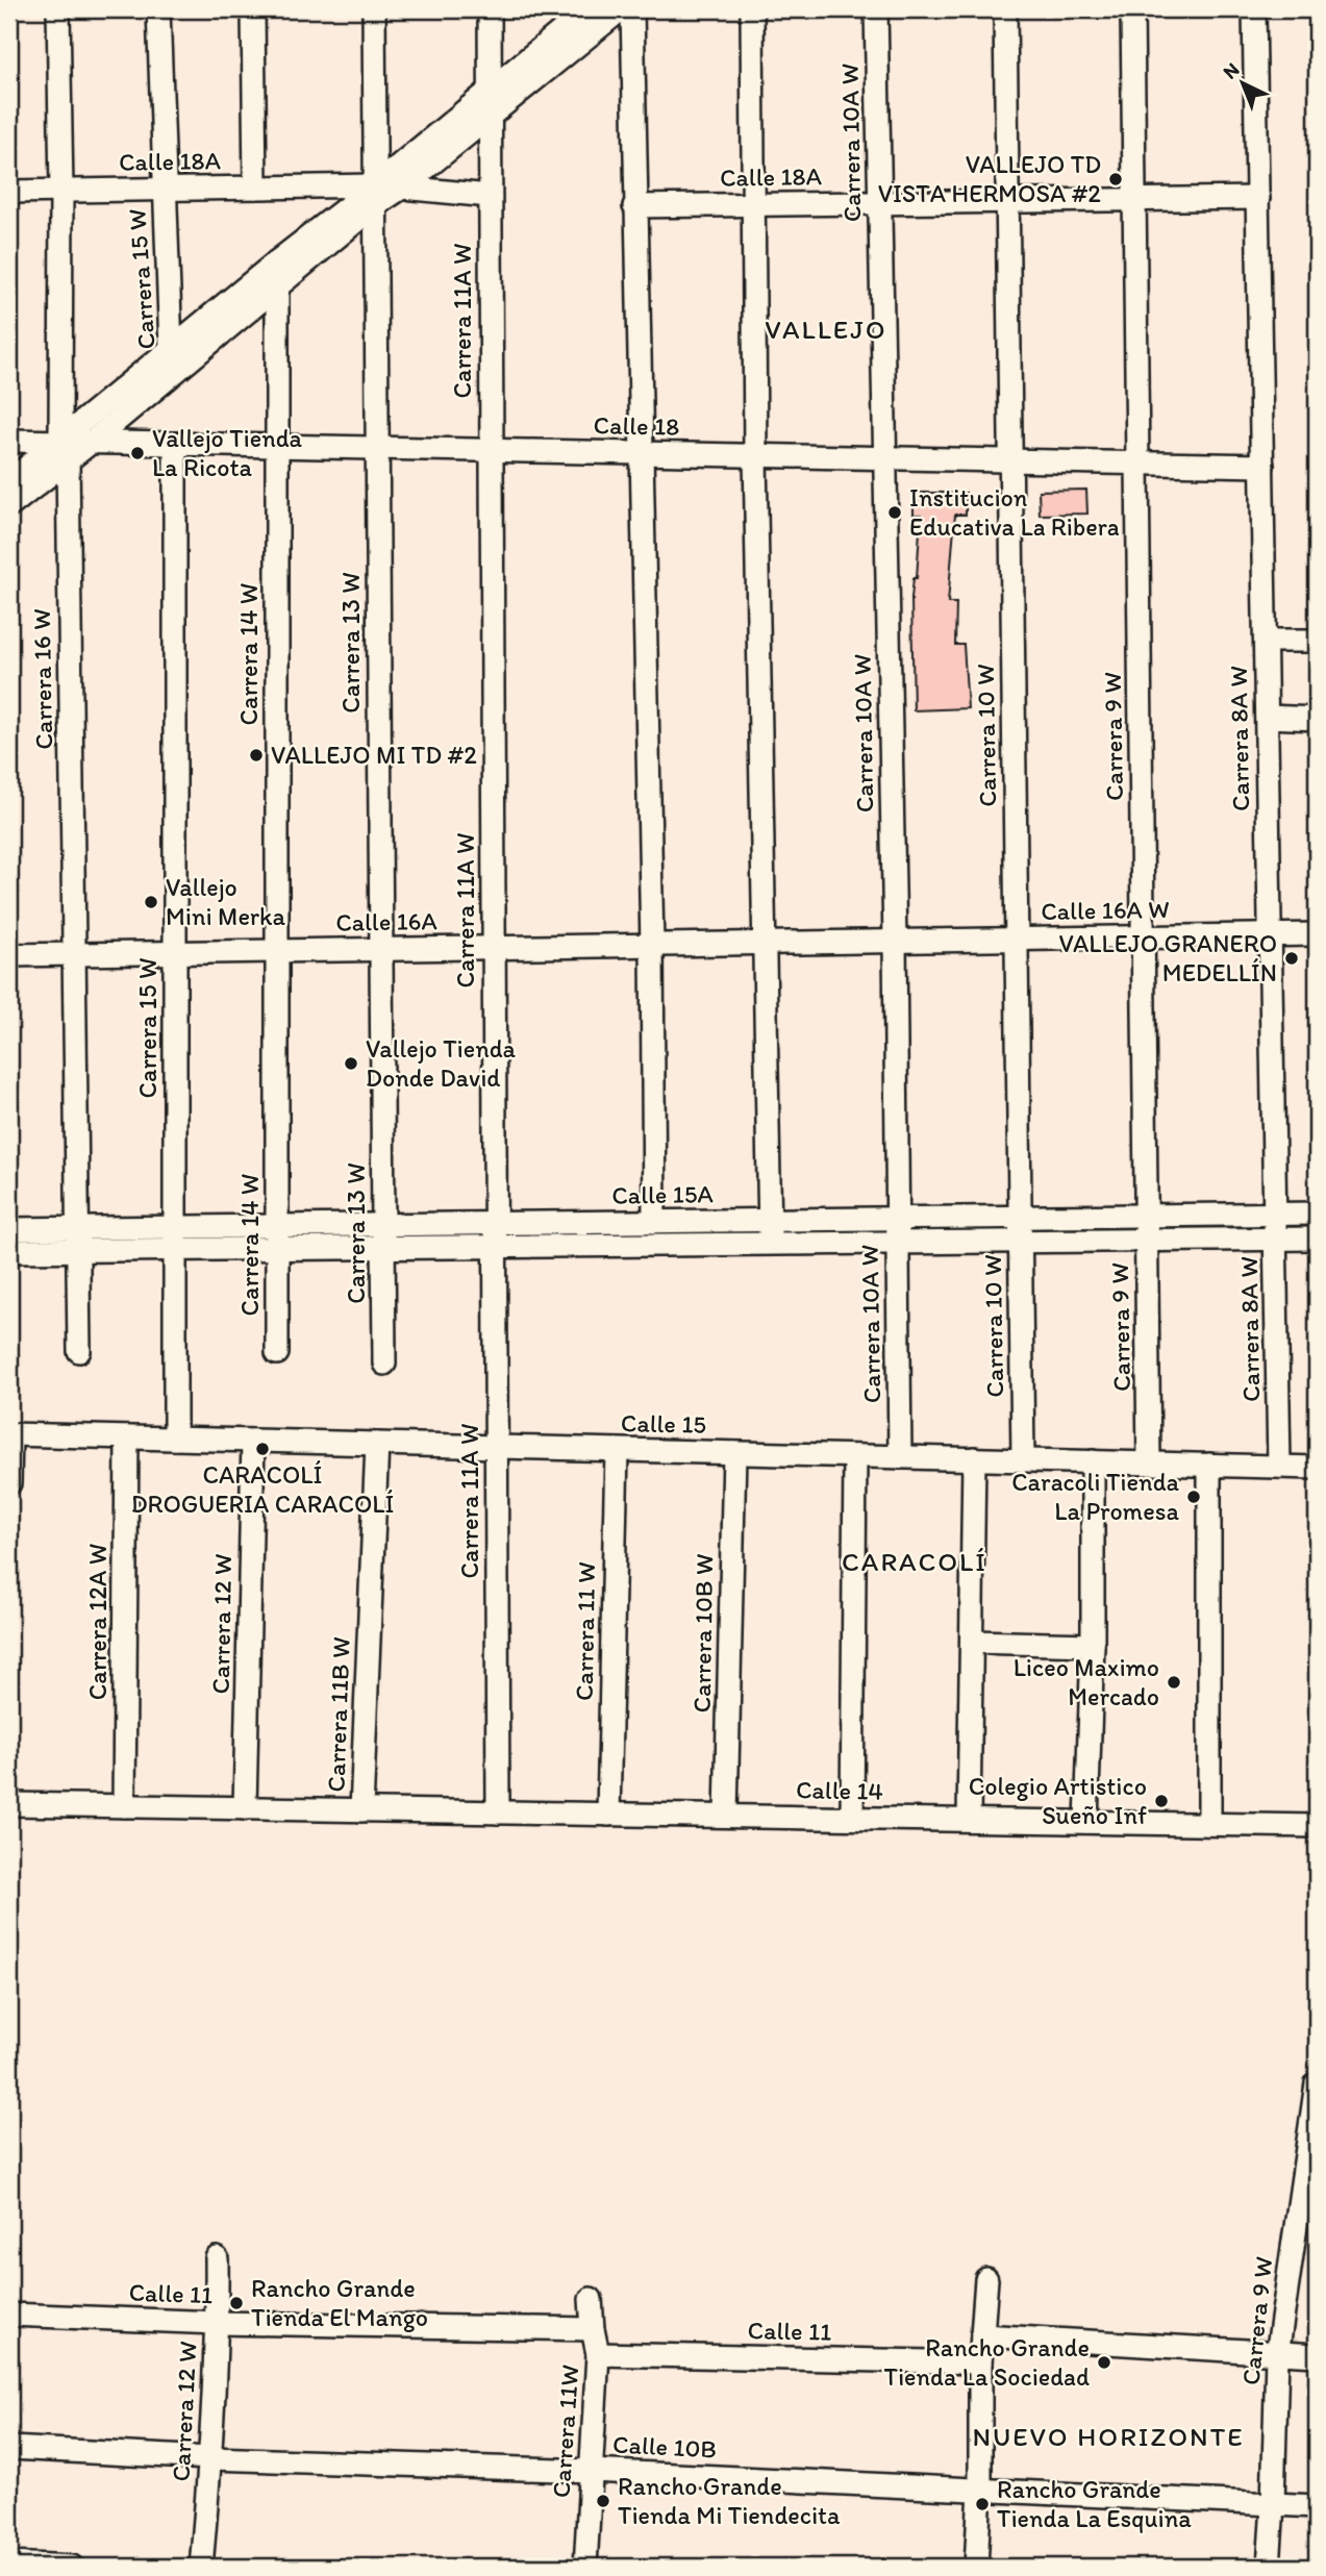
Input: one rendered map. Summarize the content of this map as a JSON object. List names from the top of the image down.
{
  "streets": {
    "street": [
      "Carrera 10A W",
      "Calle 18A",
      "Carrera 15 W",
      "Carrera 11A W",
      "Calle 18",
      "Carrera 13 W",
      "Carrera 14 W",
      "Carrera 16 W",
      "Carrera 10 W",
      "Carrera 9 W",
      "Carrera 8A W",
      "Calle 16A W",
      "Calle 16A",
      "Calle 15A",
      "Calle 15",
      "Carrera 12A W",
      "Carrera 12 W",
      "Carrera 11 W",
      "Carrera 10B W",
      "Carrera 11B W",
      "Calle 14",
      "Calle 11",
      "Carrera 11W",
      "Calle 10B"
    ]
  },
  "crossings": [
    ["Carrera 10A W", "Calle 18A"],
    ["Carrera 10A W", "Calle 18"],
    ["Carrera 10A W", "Calle 16A W"],
    ["Carrera 10A W", "Calle 16A"],
    ["Carrera 10A W", "Calle 15A"],
    ["Carrera 10A W", "Calle 15"],
    ["Calle 18A", "Carrera 15 W"],
    ["Calle 18A", "Carrera 13 W"],
    ["Calle 18A", "Carrera 16 W"],
    ["Calle 18A", "Carrera 10 W"],
    ["Calle 18A", "Carrera 9 W"],
    ["Calle 18A", "Carrera 8A W"],
    ["Carrera 15 W", "Calle 18"],
    ["Carrera 15 W", "Calle 16A"],
    ["Carrera 15 W", "Calle 15A"],
    ["Carrera 15 W", "Calle 15"],
    ["Carrera 11A W", "Calle 18"],
    ["Carrera 11A W", "Calle 16A"],
    ["Carrera 11A W", "Calle 15A"],
    ["Carrera 11A W", "Calle 15"],
    ["Carrera 11A W", "Calle 14"],
    ["Calle 18", "Carrera 13 W"],
    ["Calle 18", "Carrera 14 W"],
    ["Calle 18", "Carrera 10 W"],
    ["Calle 18", "Carrera 9 W"],
    ["Calle 18", "Carrera 8A W"],
    ["Carrera 13 W", "Calle 16A"],
    ["Carrera 13 W", "Calle 15A"],
    ["Carrera 14 W", "Calle 16A"],
    ["Carrera 14 W", "Calle 15A"],
    ["Carrera 16 W", "Calle 16A"],
    ["Carrera 16 W", "Calle 15A"],
    ["Carrera 10 W", "Calle 16A W"],
    ["Carrera 10 W", "Calle 15A"],
    ["Carrera 10 W", "Calle 15"],
    ["Carrera 9 W", "Calle 16A W"],
    ["Carrera 9 W", "Calle 15A"],
    ["Carrera 9 W", "Calle 15"],
    ["Carrera 9 W", "Calle 10B"],
    ["Carrera 8A W", "Calle 16A W"],
    ["Carrera 8A W", "Calle 15A"],
    ["Carrera 8A W", "Calle 15"],
    ["Calle 16A W", "Calle 16A"],
    ["Calle 15", "Carrera 12A W"],
    ["Calle 15", "Carrera 12 W"],
    ["Calle 15", "Carrera 11 W"],
    ["Calle 15", "Carrera 10B W"],
    ["Calle 15", "Carrera 11B W"],
    ["Carrera 12A W", "Carrera 11B W"],
    ["Carrera 12 W", "Carrera 11B W"],
    ["Carrera 12 W", "Calle 11"],
    ["Carrera 12 W", "Calle 10B"],
    ["Carrera 11 W", "Calle 14"],
    ["Carrera 10B W", "Calle 14"],
    ["Carrera 11B W", "Calle 14"],
    ["Calle 11", "Carrera 11W"],
    ["Carrera 11W", "Calle 10B"]
  ],
  "districts": ["VALLEJO", "CARACOLÍ", "NUEVO HORIZONTE"],
  "places": [
    "VALLEJO TD VISTA HERMOSA #2",
    "Vallejo Tienda La Ricota",
    "Institucion Educativa La Ribera",
    "VALLEJO MI TD #2",
    "Vallejo Mini Merka",
    "VALLEJO GRANERO MEDELLÍN",
    "Vallejo Tienda Donde David",
    "CARACOLÍ DROGUERIA CARACOLÍ",
    "Caracoli Tienda La Promesa",
    "Liceo Maximo Mercado",
    "Colegio Artistico Sueño Inf",
    "Rancho Grande Tienda El Mango",
    "Rancho Grande Tienda La Sociedad",
    "Rancho Grande Tienda Mi Tiendecita",
    "Rancho Grande Tienda La Esquina"
  ],
  "north": "top left"
}
